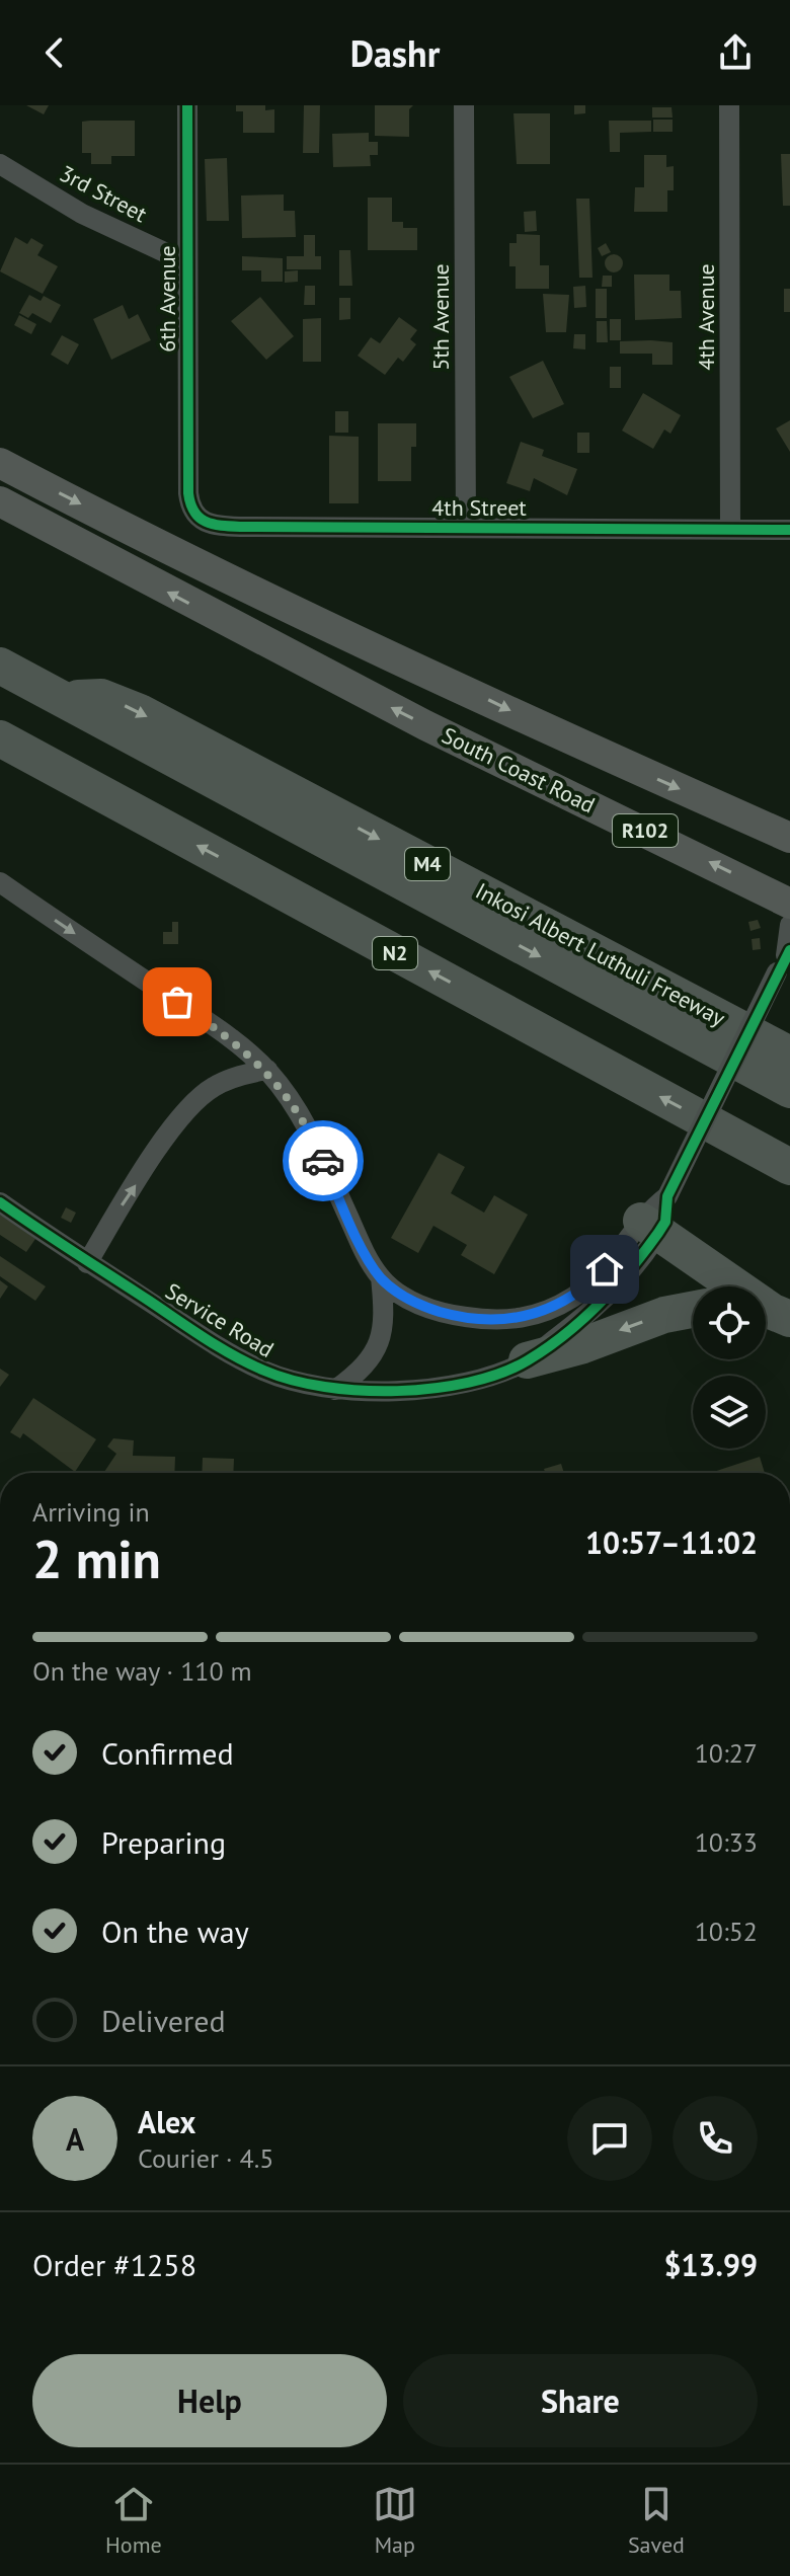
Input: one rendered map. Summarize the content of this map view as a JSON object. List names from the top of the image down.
{
  "streets": {
    "highway": ["M4", "N2", "Inkosi Albert Luthuli Freeway"],
    "main road": ["South Coast Road", "R102"],
    "street": [
      "3rd Street",
      "6th Avenue",
      "5th Avenue",
      "4th Avenue",
      "4th Street",
      "Service Road"
    ]
  },
  "crossings": [
    ["3rd Street", "6th Avenue"],
    ["6th Avenue", "4th Street"],
    ["5th Avenue", "4th Street"],
    ["4th Avenue", "4th Street"]
  ],
  "page": {
    "header": "Dashr",
    "heading": ["2 min", "Arriving in", "10:57–11:02"],
    "panel": [
      "Alex",
      "Courier · 4.5",
      "Order #1258",
      "$13.99"
    ],
    "bar": "On the way · 110 m",
    "list": [
      ["Confirmed", "10:27"],
      ["Preparing", "10:33"],
      ["On the way", "10:52"],
      "Delivered"
    ],
    "round": "A",
    "buttons": ["Help", "Share"],
    "tabs": ["Home", "Map", "Saved"]
  }
}
